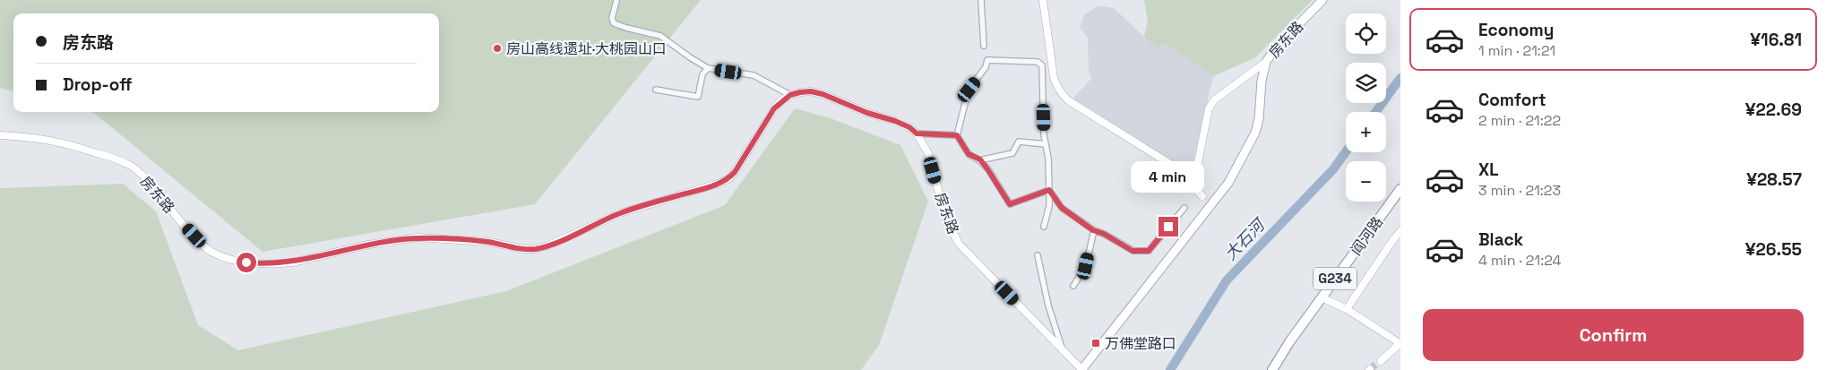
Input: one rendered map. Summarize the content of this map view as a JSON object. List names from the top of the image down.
{
  "streets": {
    "highway": ["阎河路", "G234"],
    "main road": ["房东路"]
  },
  "water": ["大石河"],
  "places": {
    "other": ["房山高线遗址·大桃园山口"],
    "transit": ["万佛堂路口"]
  },
  "page": {
    "list": [
      {
        "name": "Economy",
        "note": "1 min · 21:21",
        "value": "¥16.81"
      },
      {
        "name": "Comfort",
        "note": "2 min · 21:22",
        "value": "¥22.69"
      },
      {
        "name": "XL",
        "note": "3 min · 21:23",
        "value": "¥28.57"
      },
      {
        "name": "Black",
        "note": "4 min · 21:24",
        "value": "¥26.55"
      }
    ],
    "map_buttons": ["+", "−"],
    "banner": ["房东路", "Drop-off"],
    "bubble": "4 min",
    "buttons": "Confirm"
  }
}
